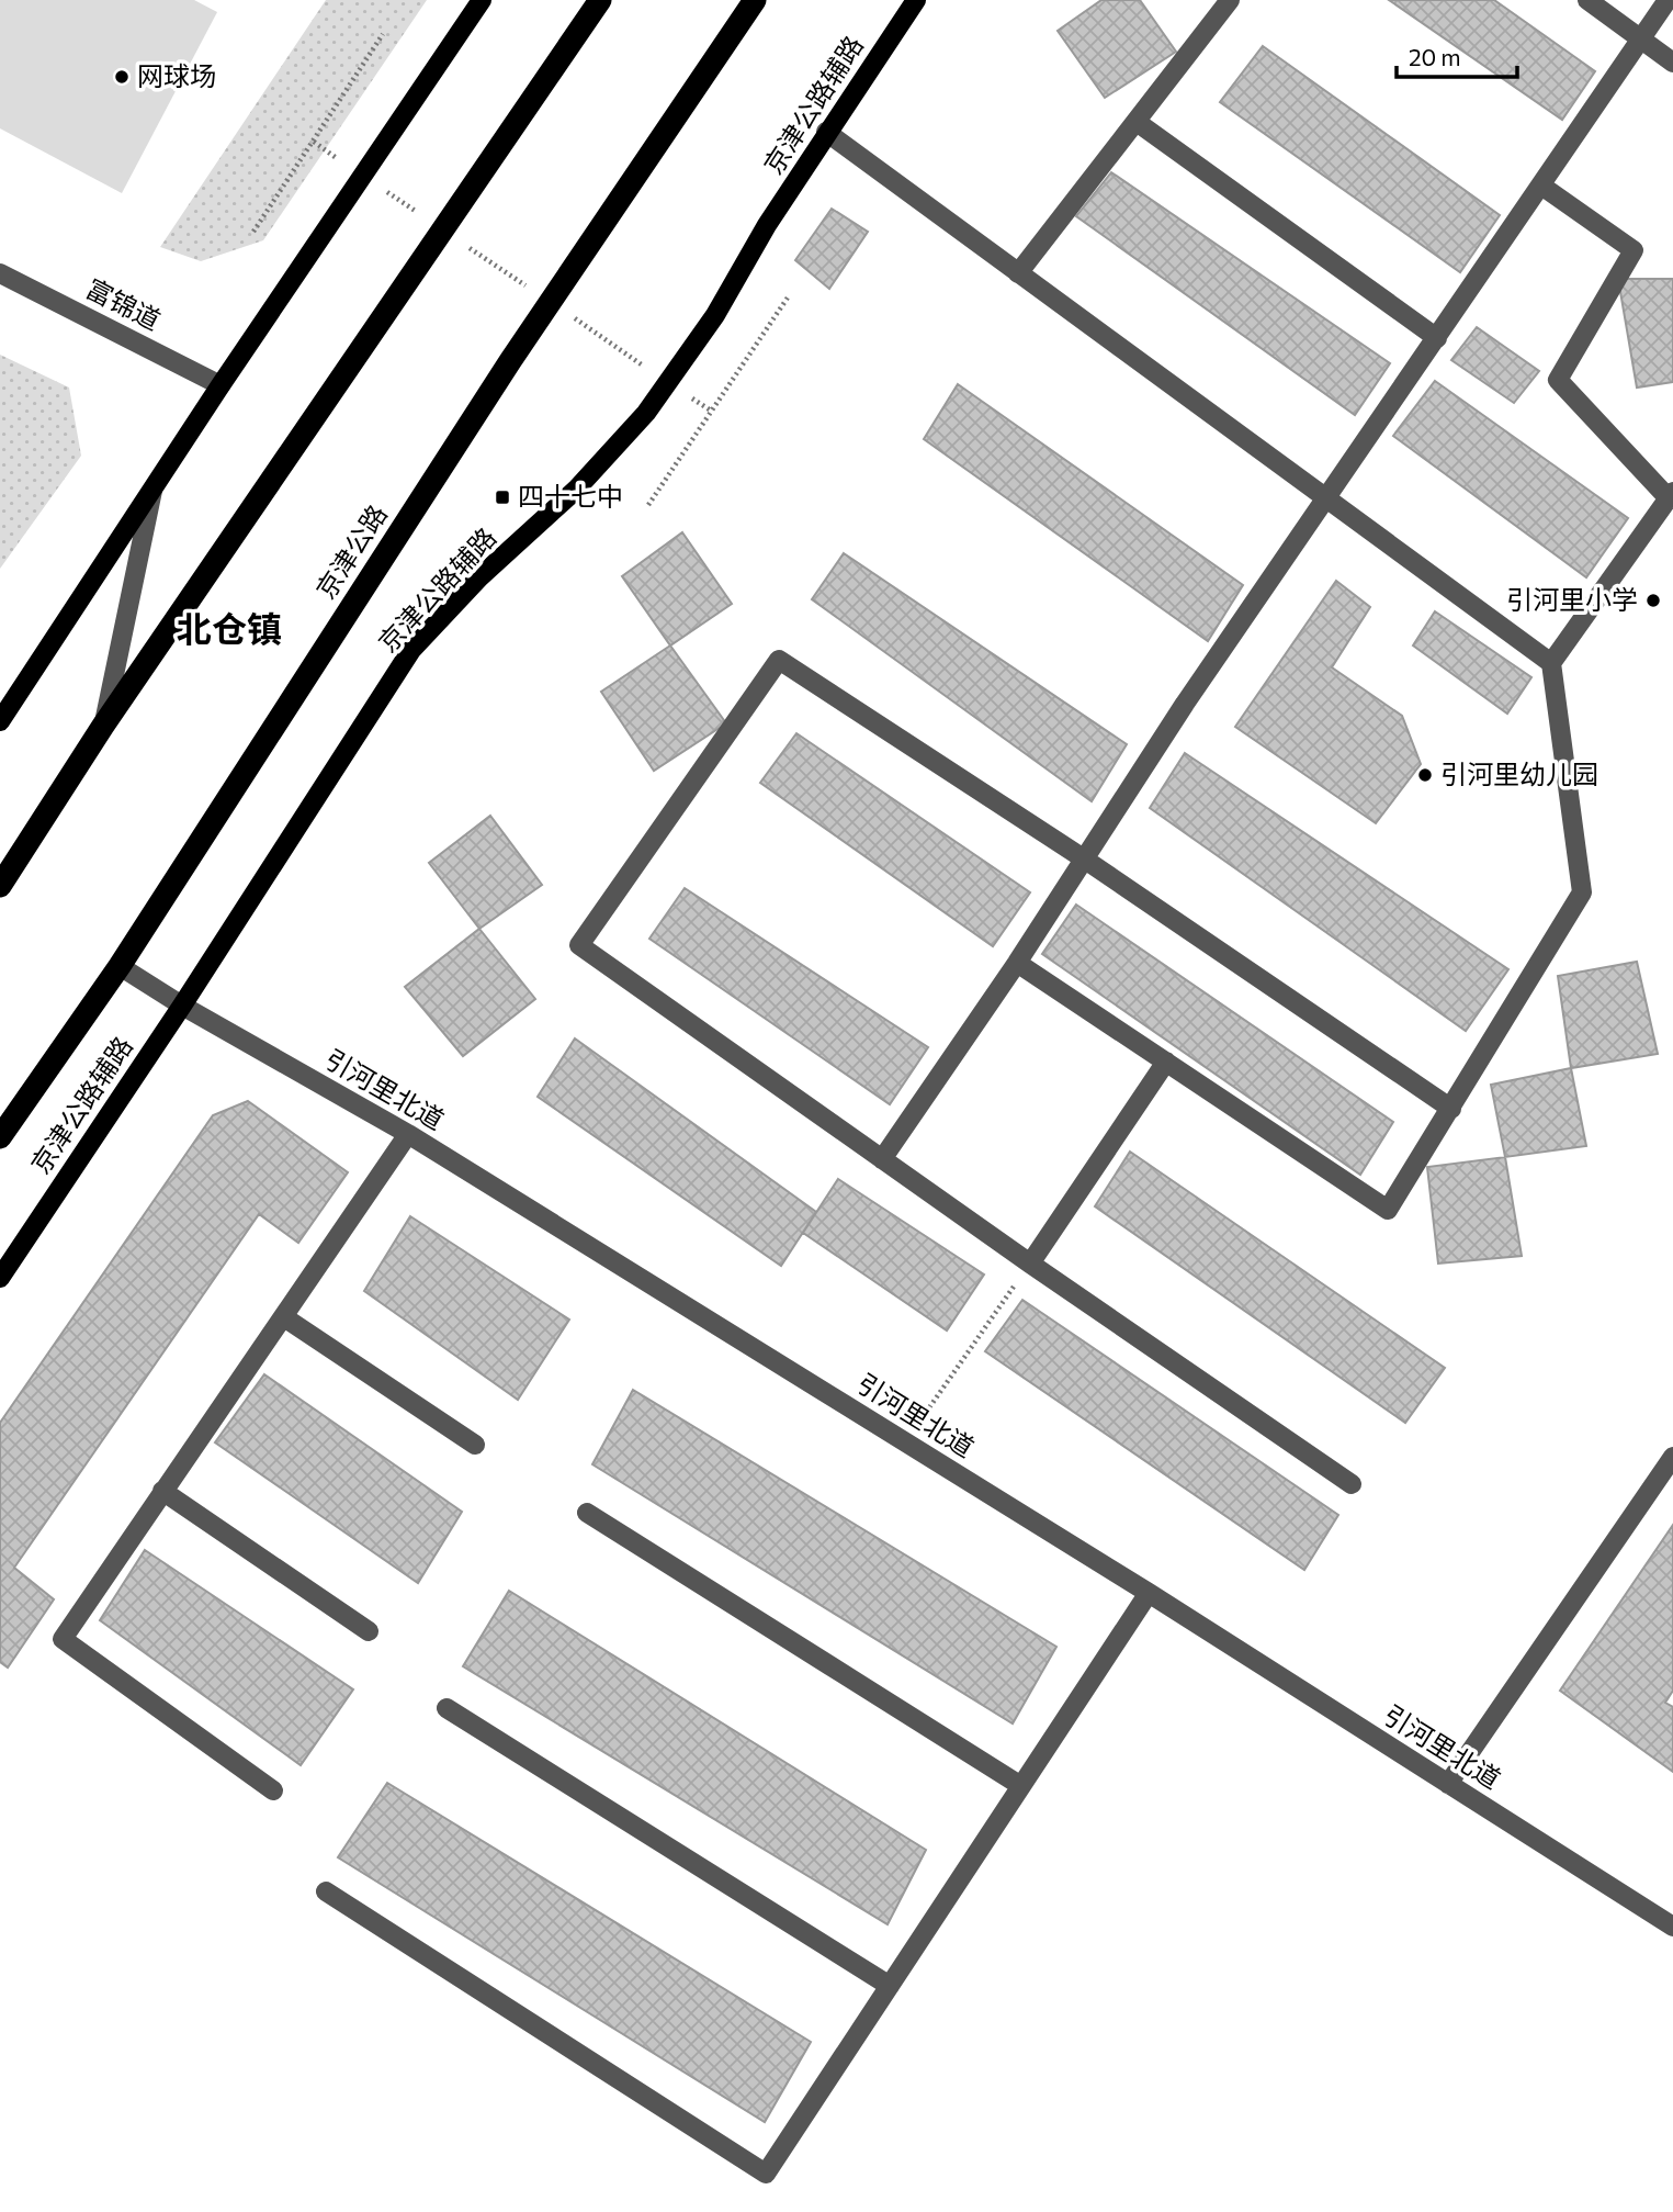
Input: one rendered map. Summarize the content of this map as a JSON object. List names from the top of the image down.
{
  "streets": {
    "highway": ["京津公路"],
    "main road": ["京津公路辅路"],
    "street": ["富锦道", "引河里北道"]
  },
  "crossings": [
    ["京津公路辅路", "引河里北道"],
    ["京津公路", "引河里北道"]
  ],
  "districts": ["北仓镇"],
  "places": {
    "other": ["网球场", "引河里小学", "引河里幼儿园"],
    "transit": ["四十七中"]
  },
  "scale_bar": "20 m"
}
